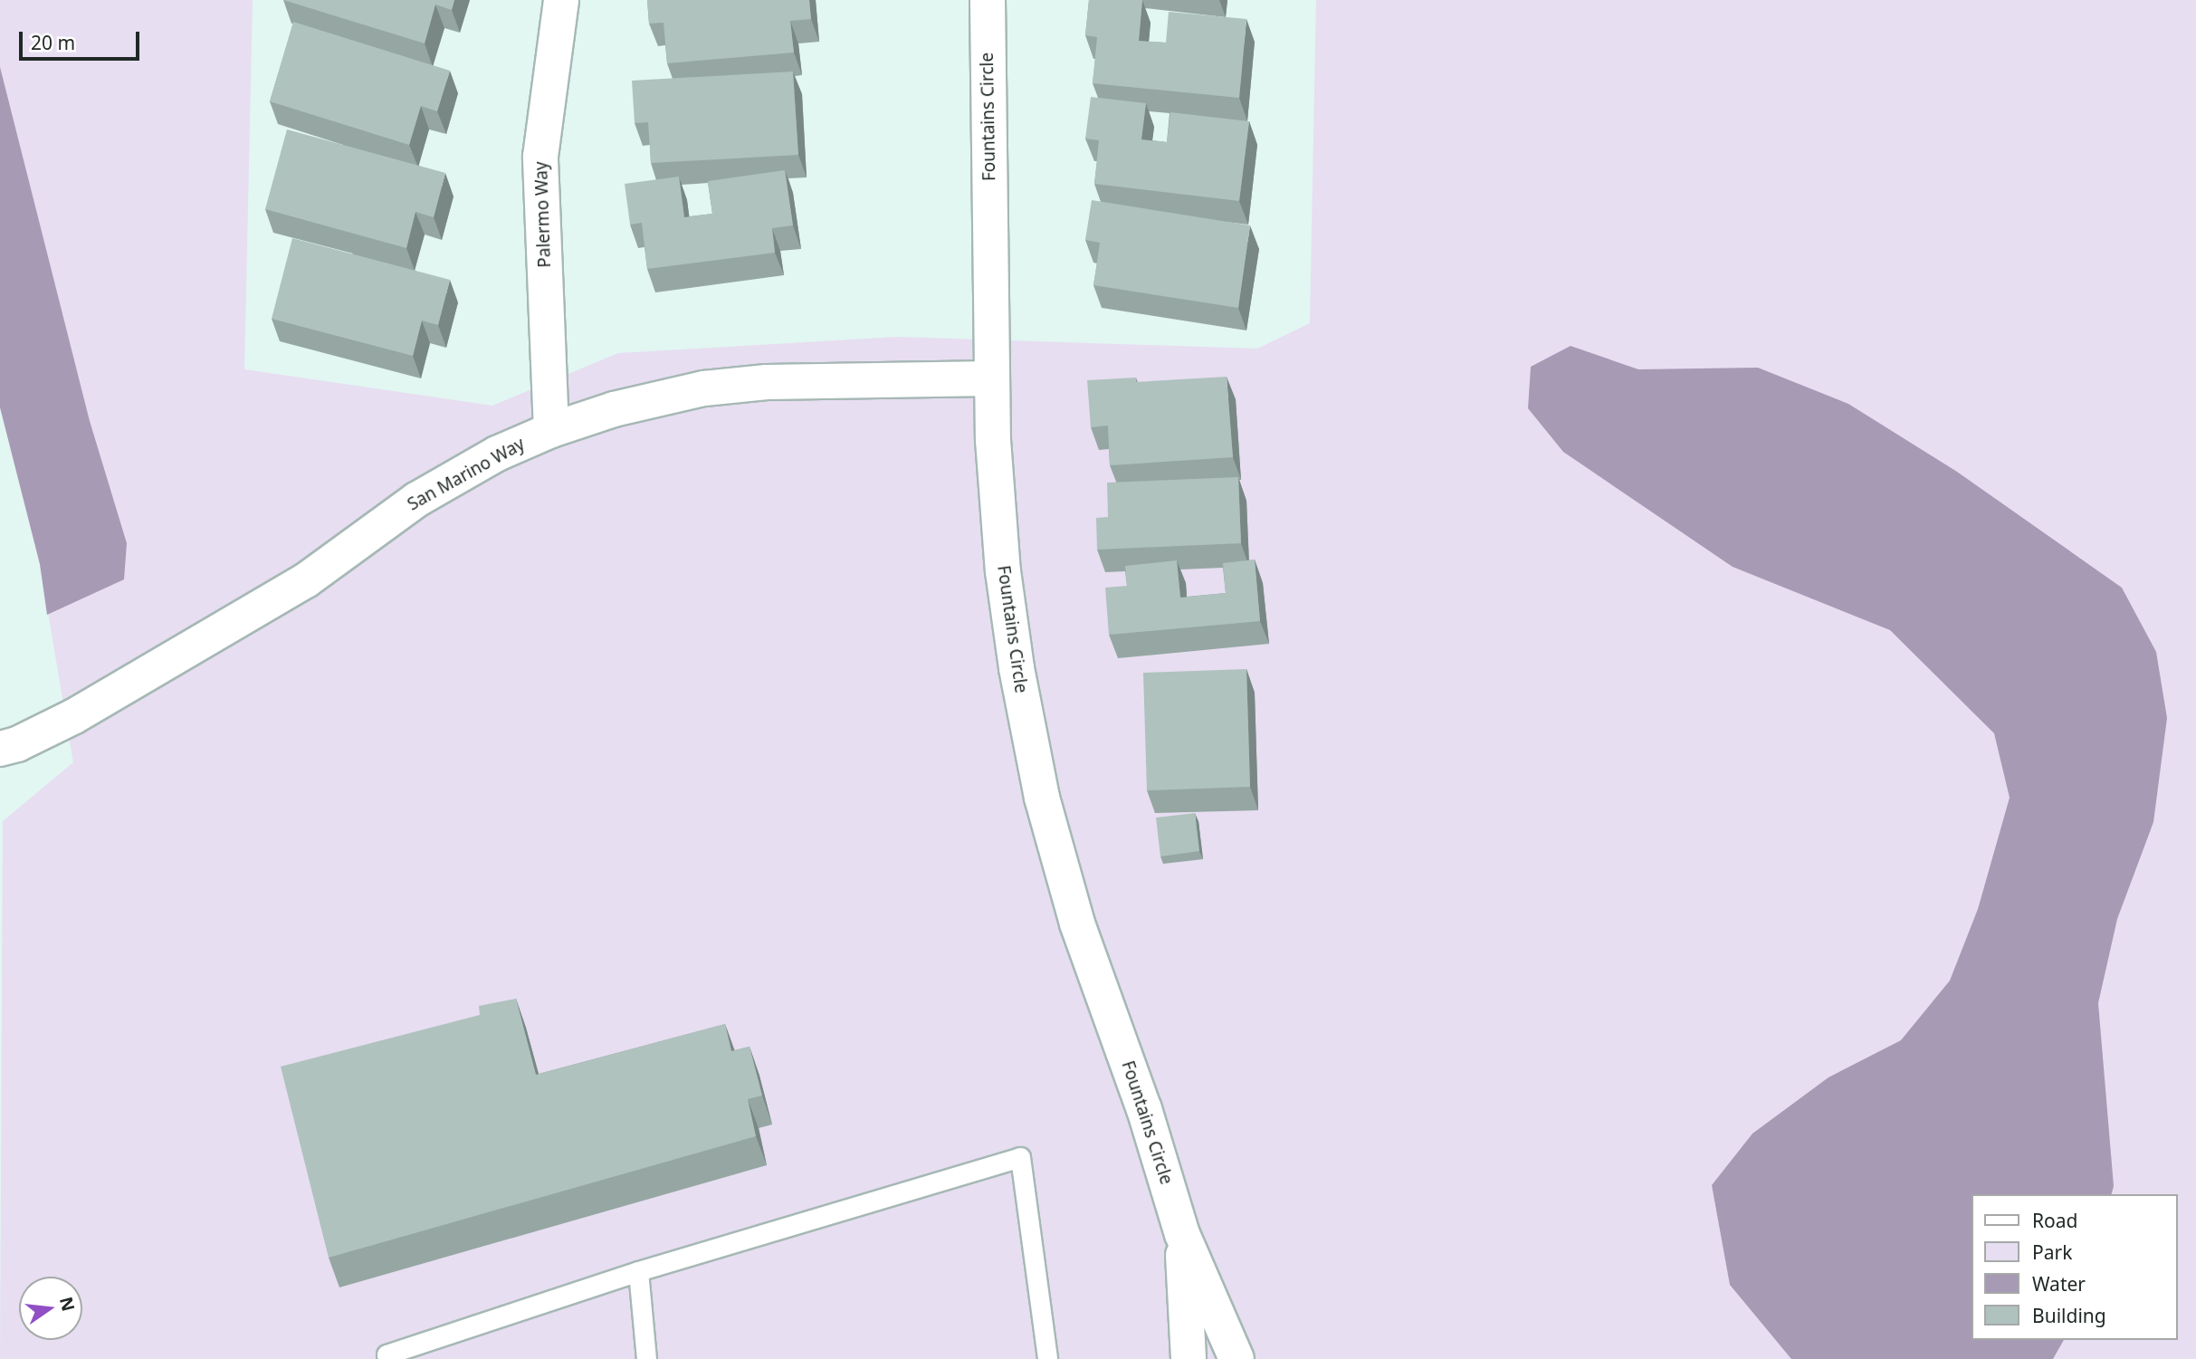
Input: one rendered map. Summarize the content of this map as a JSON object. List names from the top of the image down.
{
  "streets": {
    "street": ["Fountains Circle", "Palermo Way", "San Marino Way"]
  },
  "crossings": [
    ["Fountains Circle", "San Marino Way"],
    ["Palermo Way", "San Marino Way"]
  ],
  "legend": [
    "Road",
    "Park",
    "Water",
    "Building"
  ],
  "scale_bar": "20 m",
  "north": "right"
}
